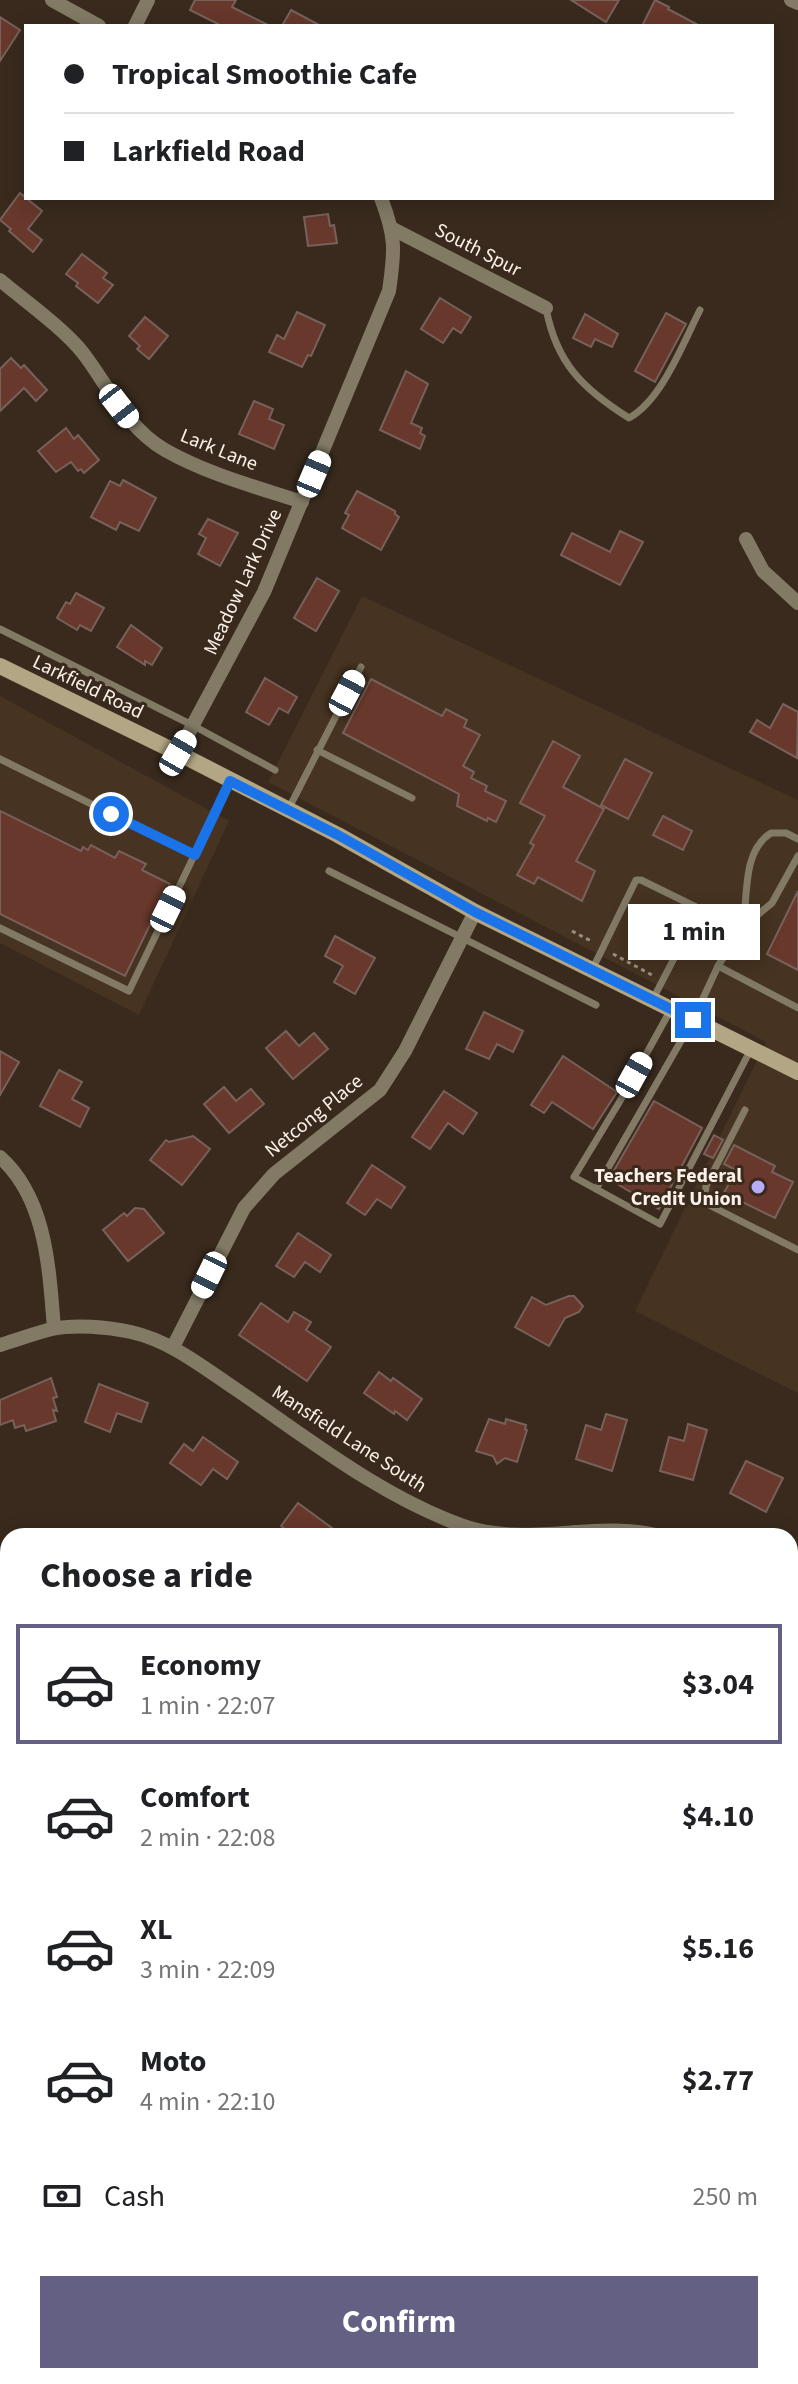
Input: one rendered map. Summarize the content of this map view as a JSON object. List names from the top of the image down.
{
  "streets": {
    "main road": ["Larkfield Road"],
    "street": [
      "South Spur",
      "Lark Lane",
      "Meadow Lark Drive",
      "Netcong Place",
      "Mansfield Lane South"
    ]
  },
  "crossings": [
    ["South Spur", "Meadow Lark Drive"],
    ["Lark Lane", "Meadow Lark Drive"],
    ["Meadow Lark Drive", "Larkfield Road"],
    ["Larkfield Road", "Netcong Place"],
    ["Netcong Place", "Mansfield Lane South"]
  ],
  "places": ["Teachers Federal Credit Union"],
  "page": {
    "banner": ["Tropical Smoothie Cafe", "Larkfield Road"],
    "bubble": "1 min",
    "heading": "Choose a ride",
    "list": [
      {
        "name": "Economy",
        "note": "1 min · 22:07",
        "value": "$3.04"
      },
      {
        "name": "Comfort",
        "note": "2 min · 22:08",
        "value": "$4.10"
      },
      {
        "name": "XL",
        "note": "3 min · 22:09",
        "value": "$5.16"
      },
      {
        "name": "Moto",
        "note": "4 min · 22:10",
        "value": "$2.77"
      }
    ],
    "pay": ["Cash", "250 m"],
    "buttons": "Confirm"
  }
}
